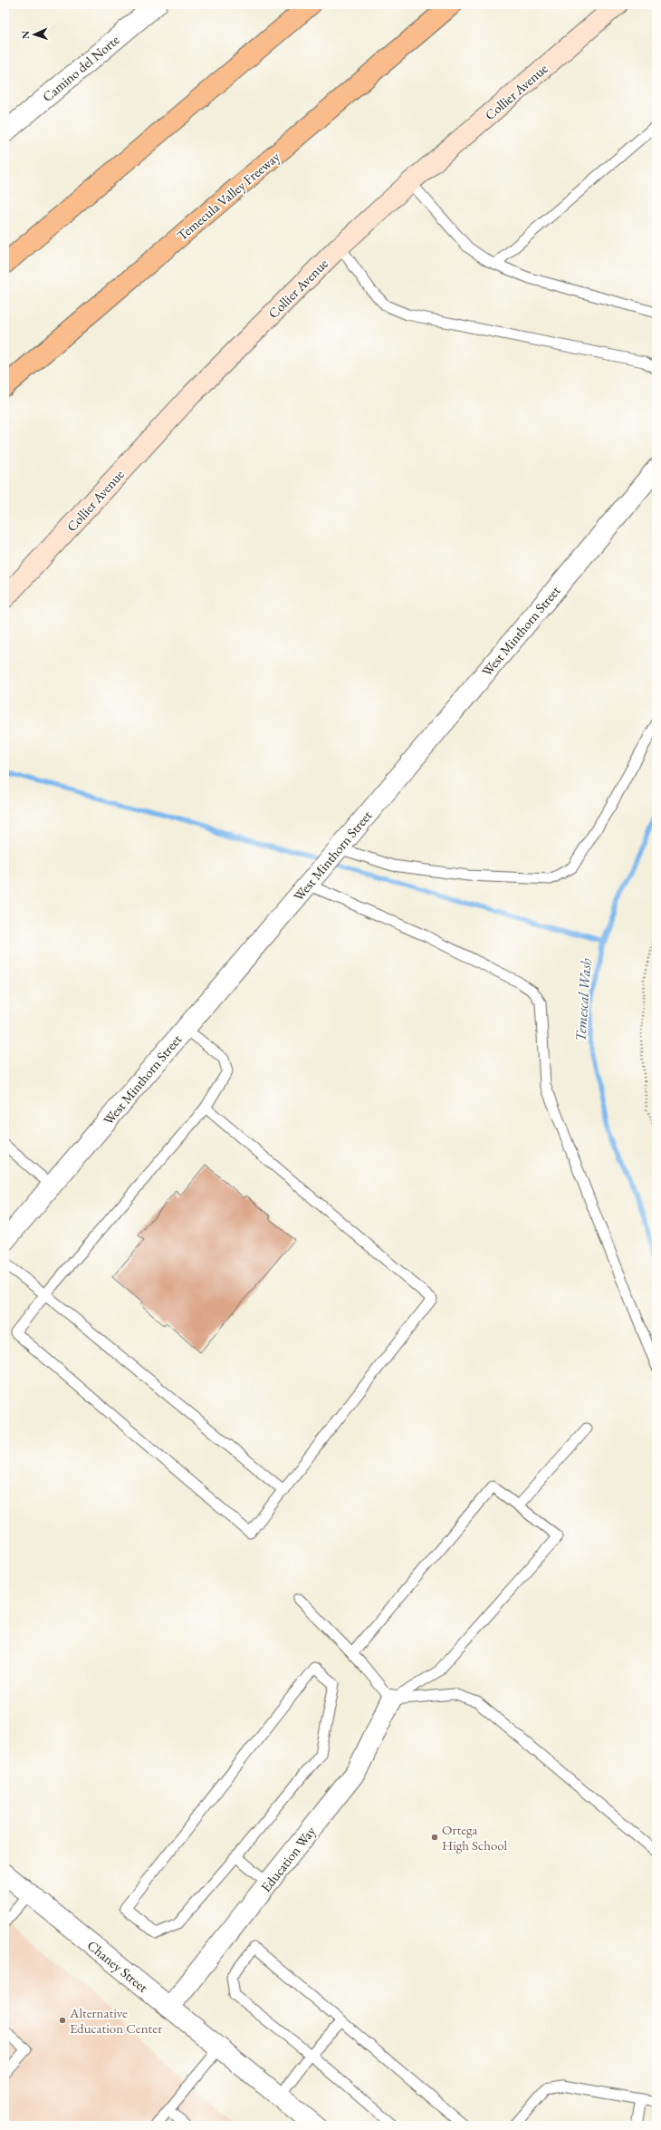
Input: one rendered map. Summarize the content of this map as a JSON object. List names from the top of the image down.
{
  "streets": {
    "highway": ["Temecula Valley Freeway"],
    "main road": ["Collier Avenue"],
    "street": [
      "Camino del Norte",
      "West Minthorn Street",
      "Education Way",
      "Chaney Street"
    ]
  },
  "crossings": [
    ["Education Way", "Chaney Street"]
  ],
  "water": ["Temescal Wash"],
  "places": ["Ortega High School", "Alternative Education Center"],
  "north": "left"
}
